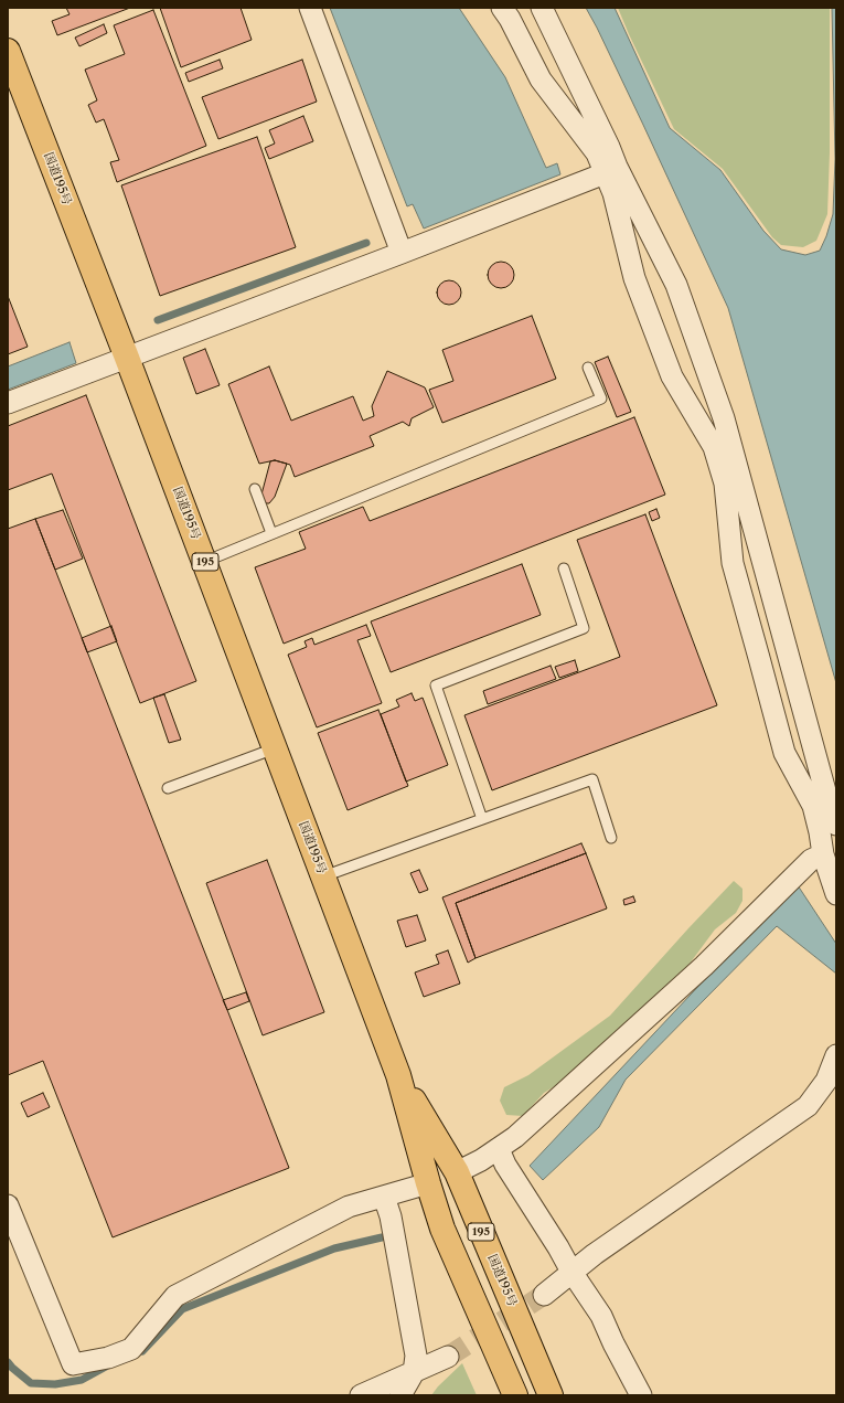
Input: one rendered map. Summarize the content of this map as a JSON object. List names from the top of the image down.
{
  "streets": {
    "highway": ["国道195号", "195"]
  }
}
